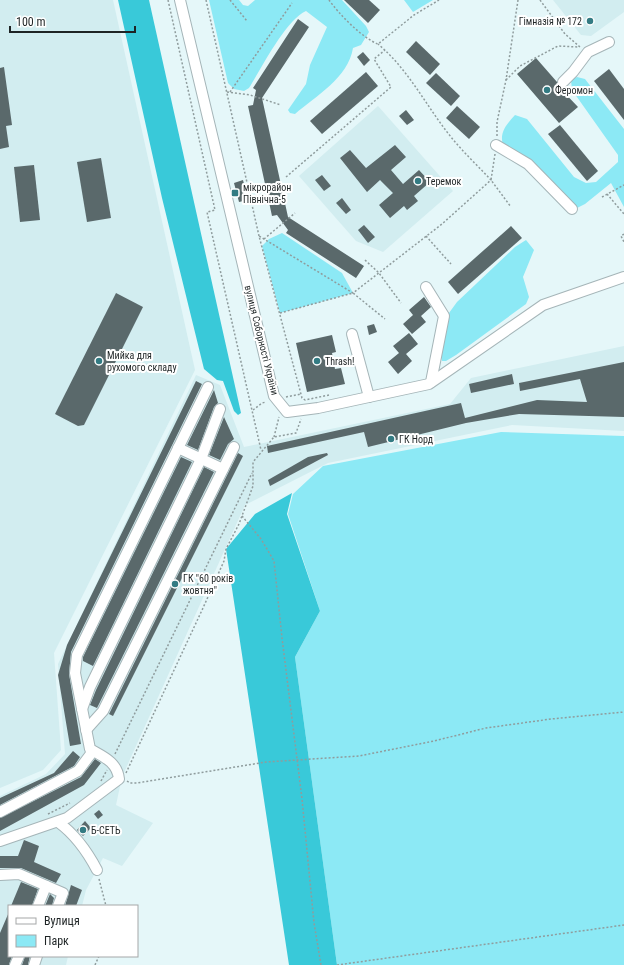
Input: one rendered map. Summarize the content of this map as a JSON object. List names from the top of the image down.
{
  "streets": {
    "street": ["вулиця Соборності України"]
  },
  "places": {
    "other": [
      "Гімназія № 172",
      "Феромон",
      "Теремок",
      "Мийка для рухомого складу",
      "Thrash!",
      "ГК Норд",
      "ГК \"60 років жовтня\"",
      "Б-СЕТЬ"
    ],
    "transit": ["мікрорайон Північна-5"]
  },
  "legend": ["Вулиця", "Парк"],
  "scale_bar": "100 m"
}
